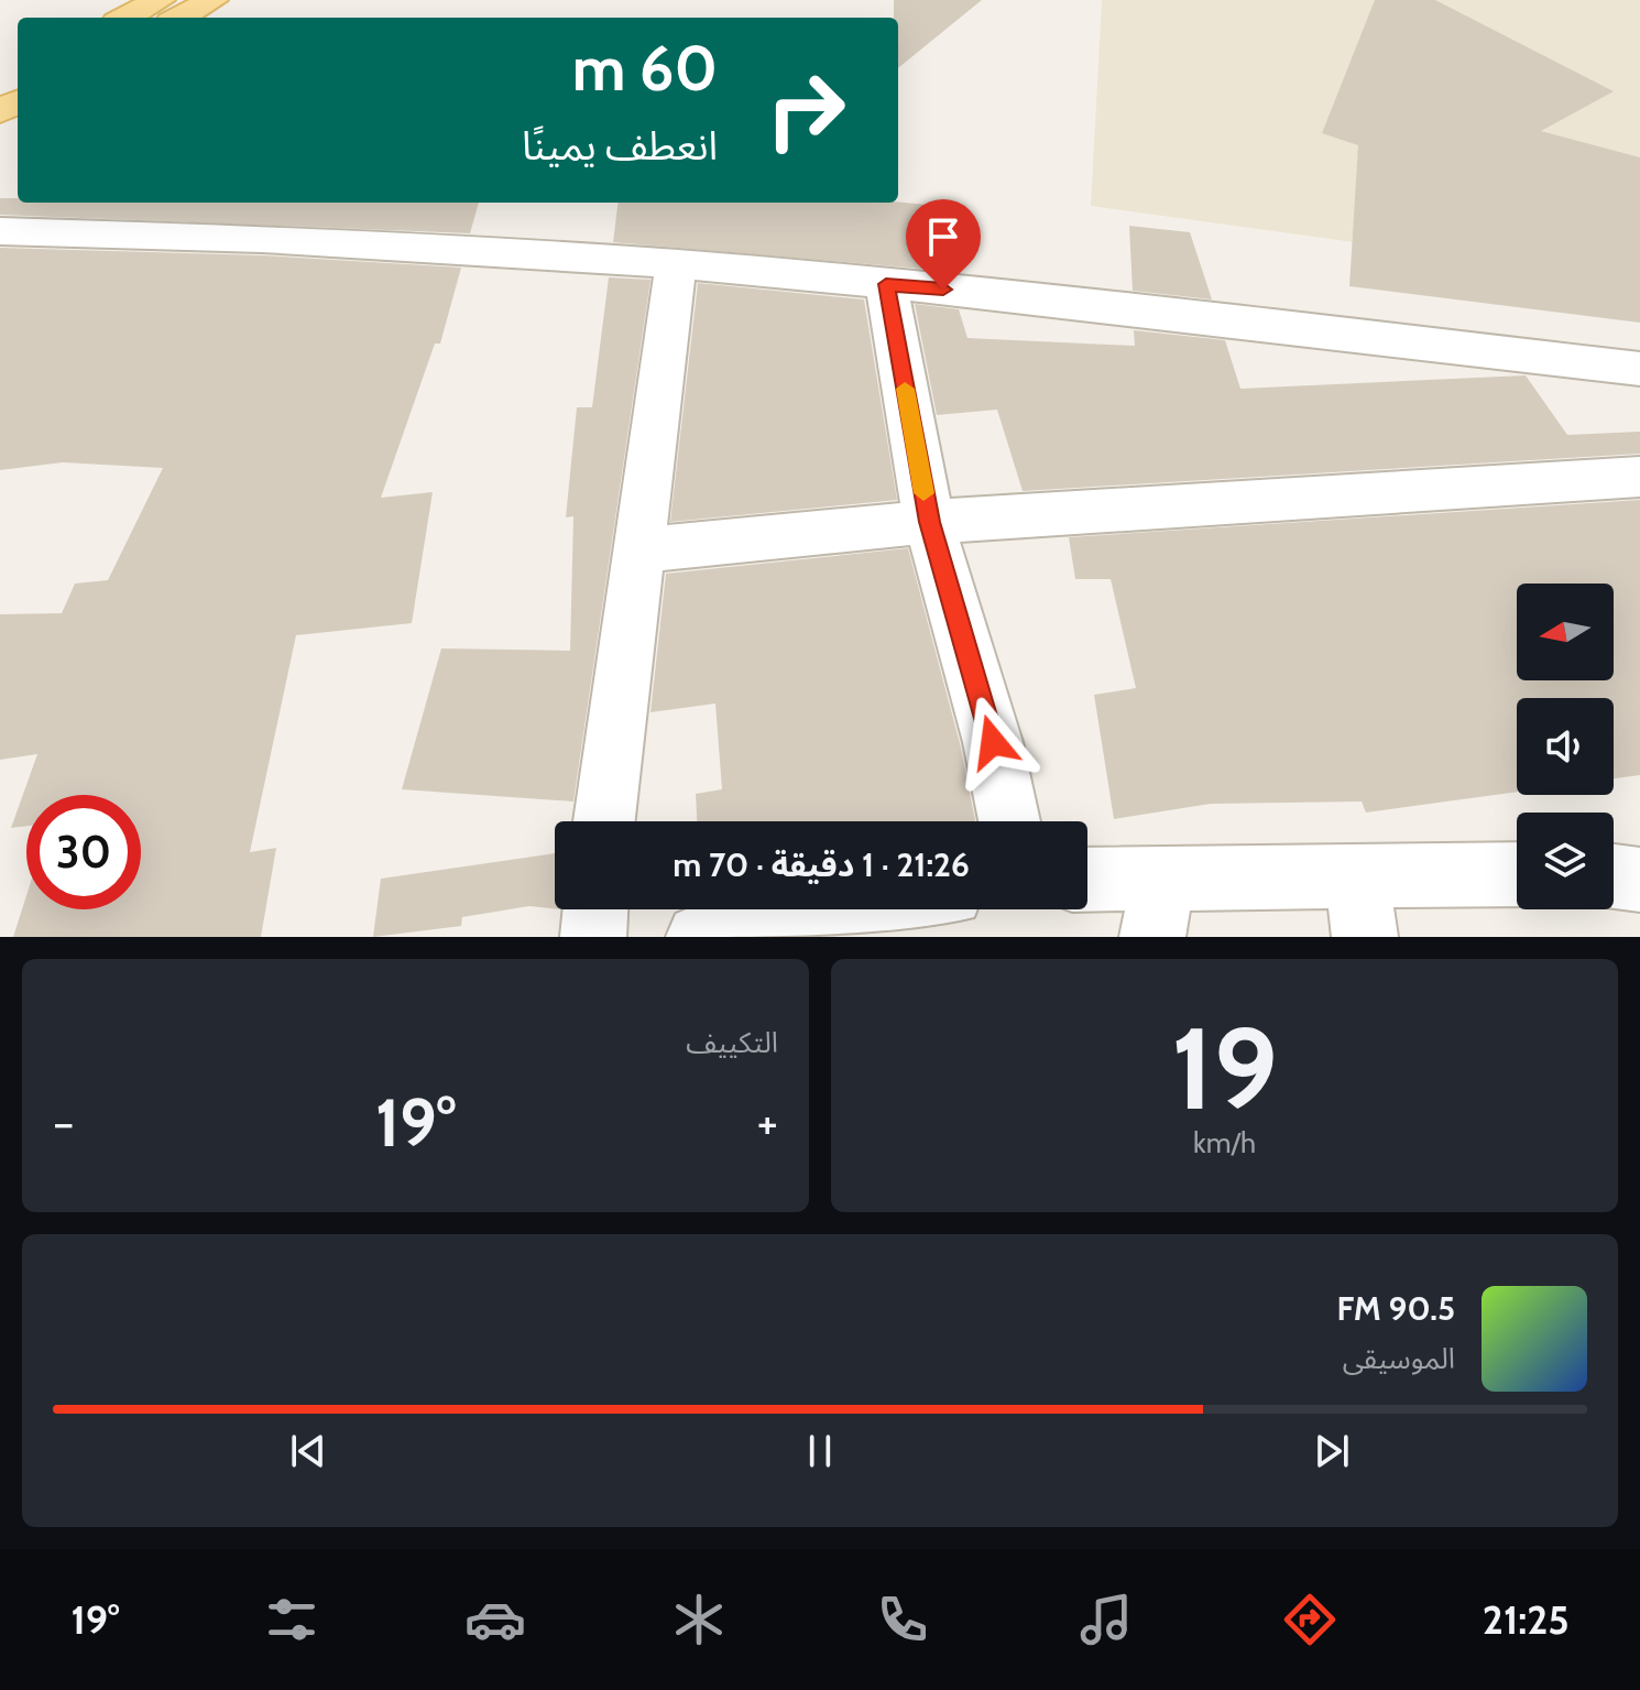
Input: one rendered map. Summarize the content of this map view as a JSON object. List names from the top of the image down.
{
  "north": "left",
  "page": {
    "turn": ["60 m", "انعطف يمينًا"],
    "limit": "30",
    "trip": "21:26 · 1 دقيقة · 70 m",
    "tile": [
      ["19", "km/h"],
      "التكييف"
    ],
    "heat": ["−", "19°", "+"],
    "song": ["90.5 FM", "الموسيقى"],
    "tabs": ["21:25", "19°"]
  }
}
